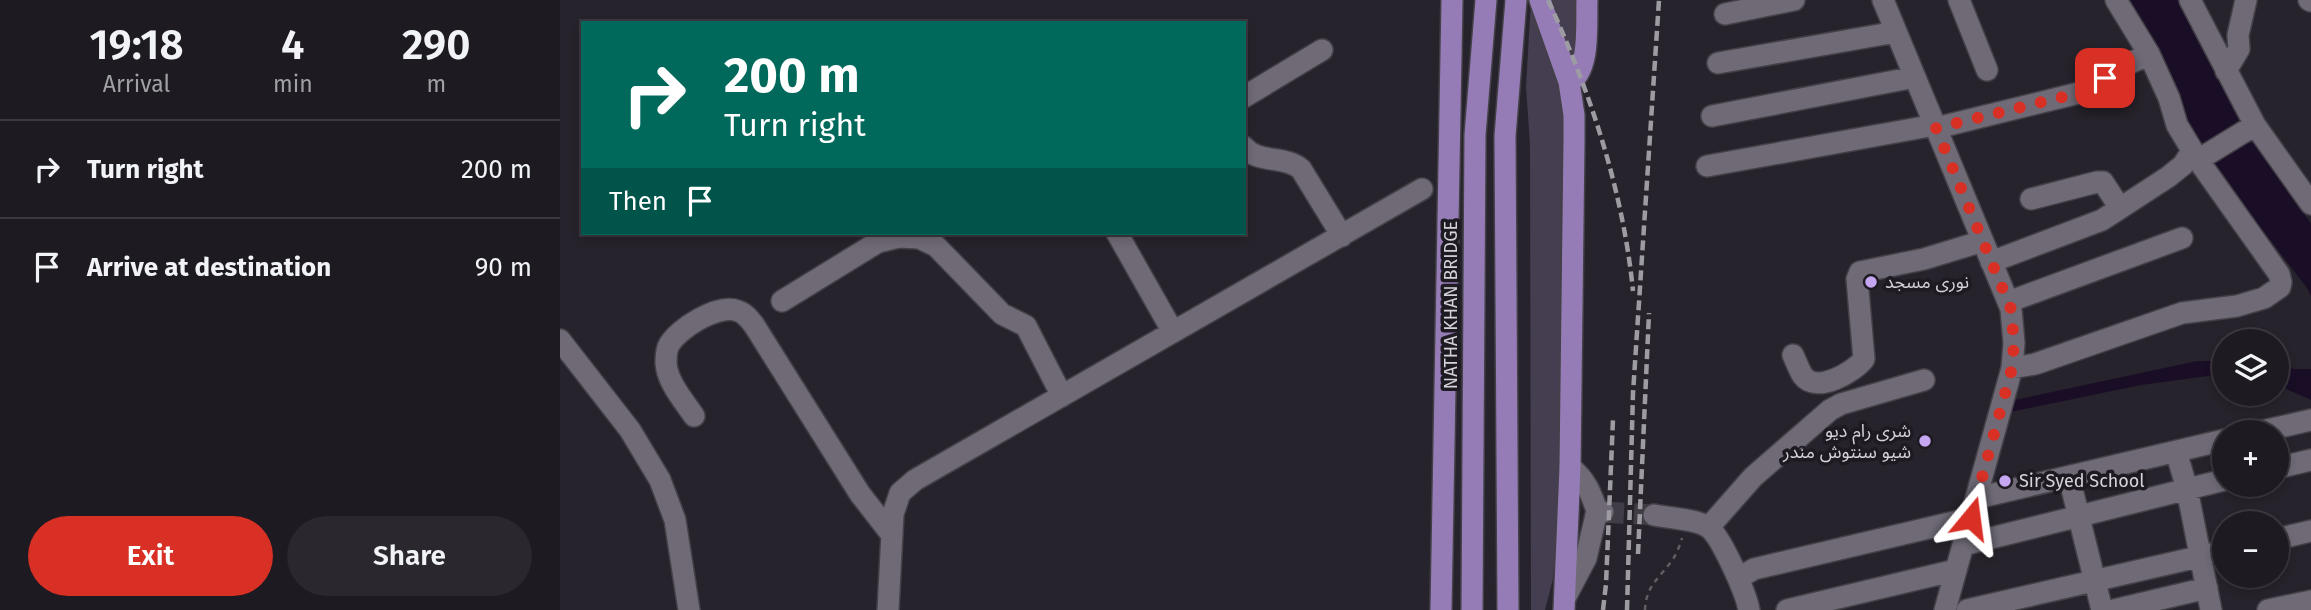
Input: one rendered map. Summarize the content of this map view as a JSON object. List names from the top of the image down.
{
  "streets": {
    "highway": ["NATHA KHAN BRIDGE"]
  },
  "places": ["نوری مسجد", "شری رام دیو شیو سنتوش مندر", "Sir Syed School"],
  "page": {
    "eta": [
      "19:18",
      "Arrival",
      "4",
      "min",
      "290",
      "m"
    ],
    "turn": ["200 m", "Turn right"],
    "list": [
      {
        "name": "Turn right",
        "value": "200 m"
      },
      {
        "name": "Arrive at destination",
        "value": "90 m"
      }
    ],
    "then": "Then",
    "map_buttons": ["+", "−"],
    "buttons": ["Exit", "Share"]
  }
}
